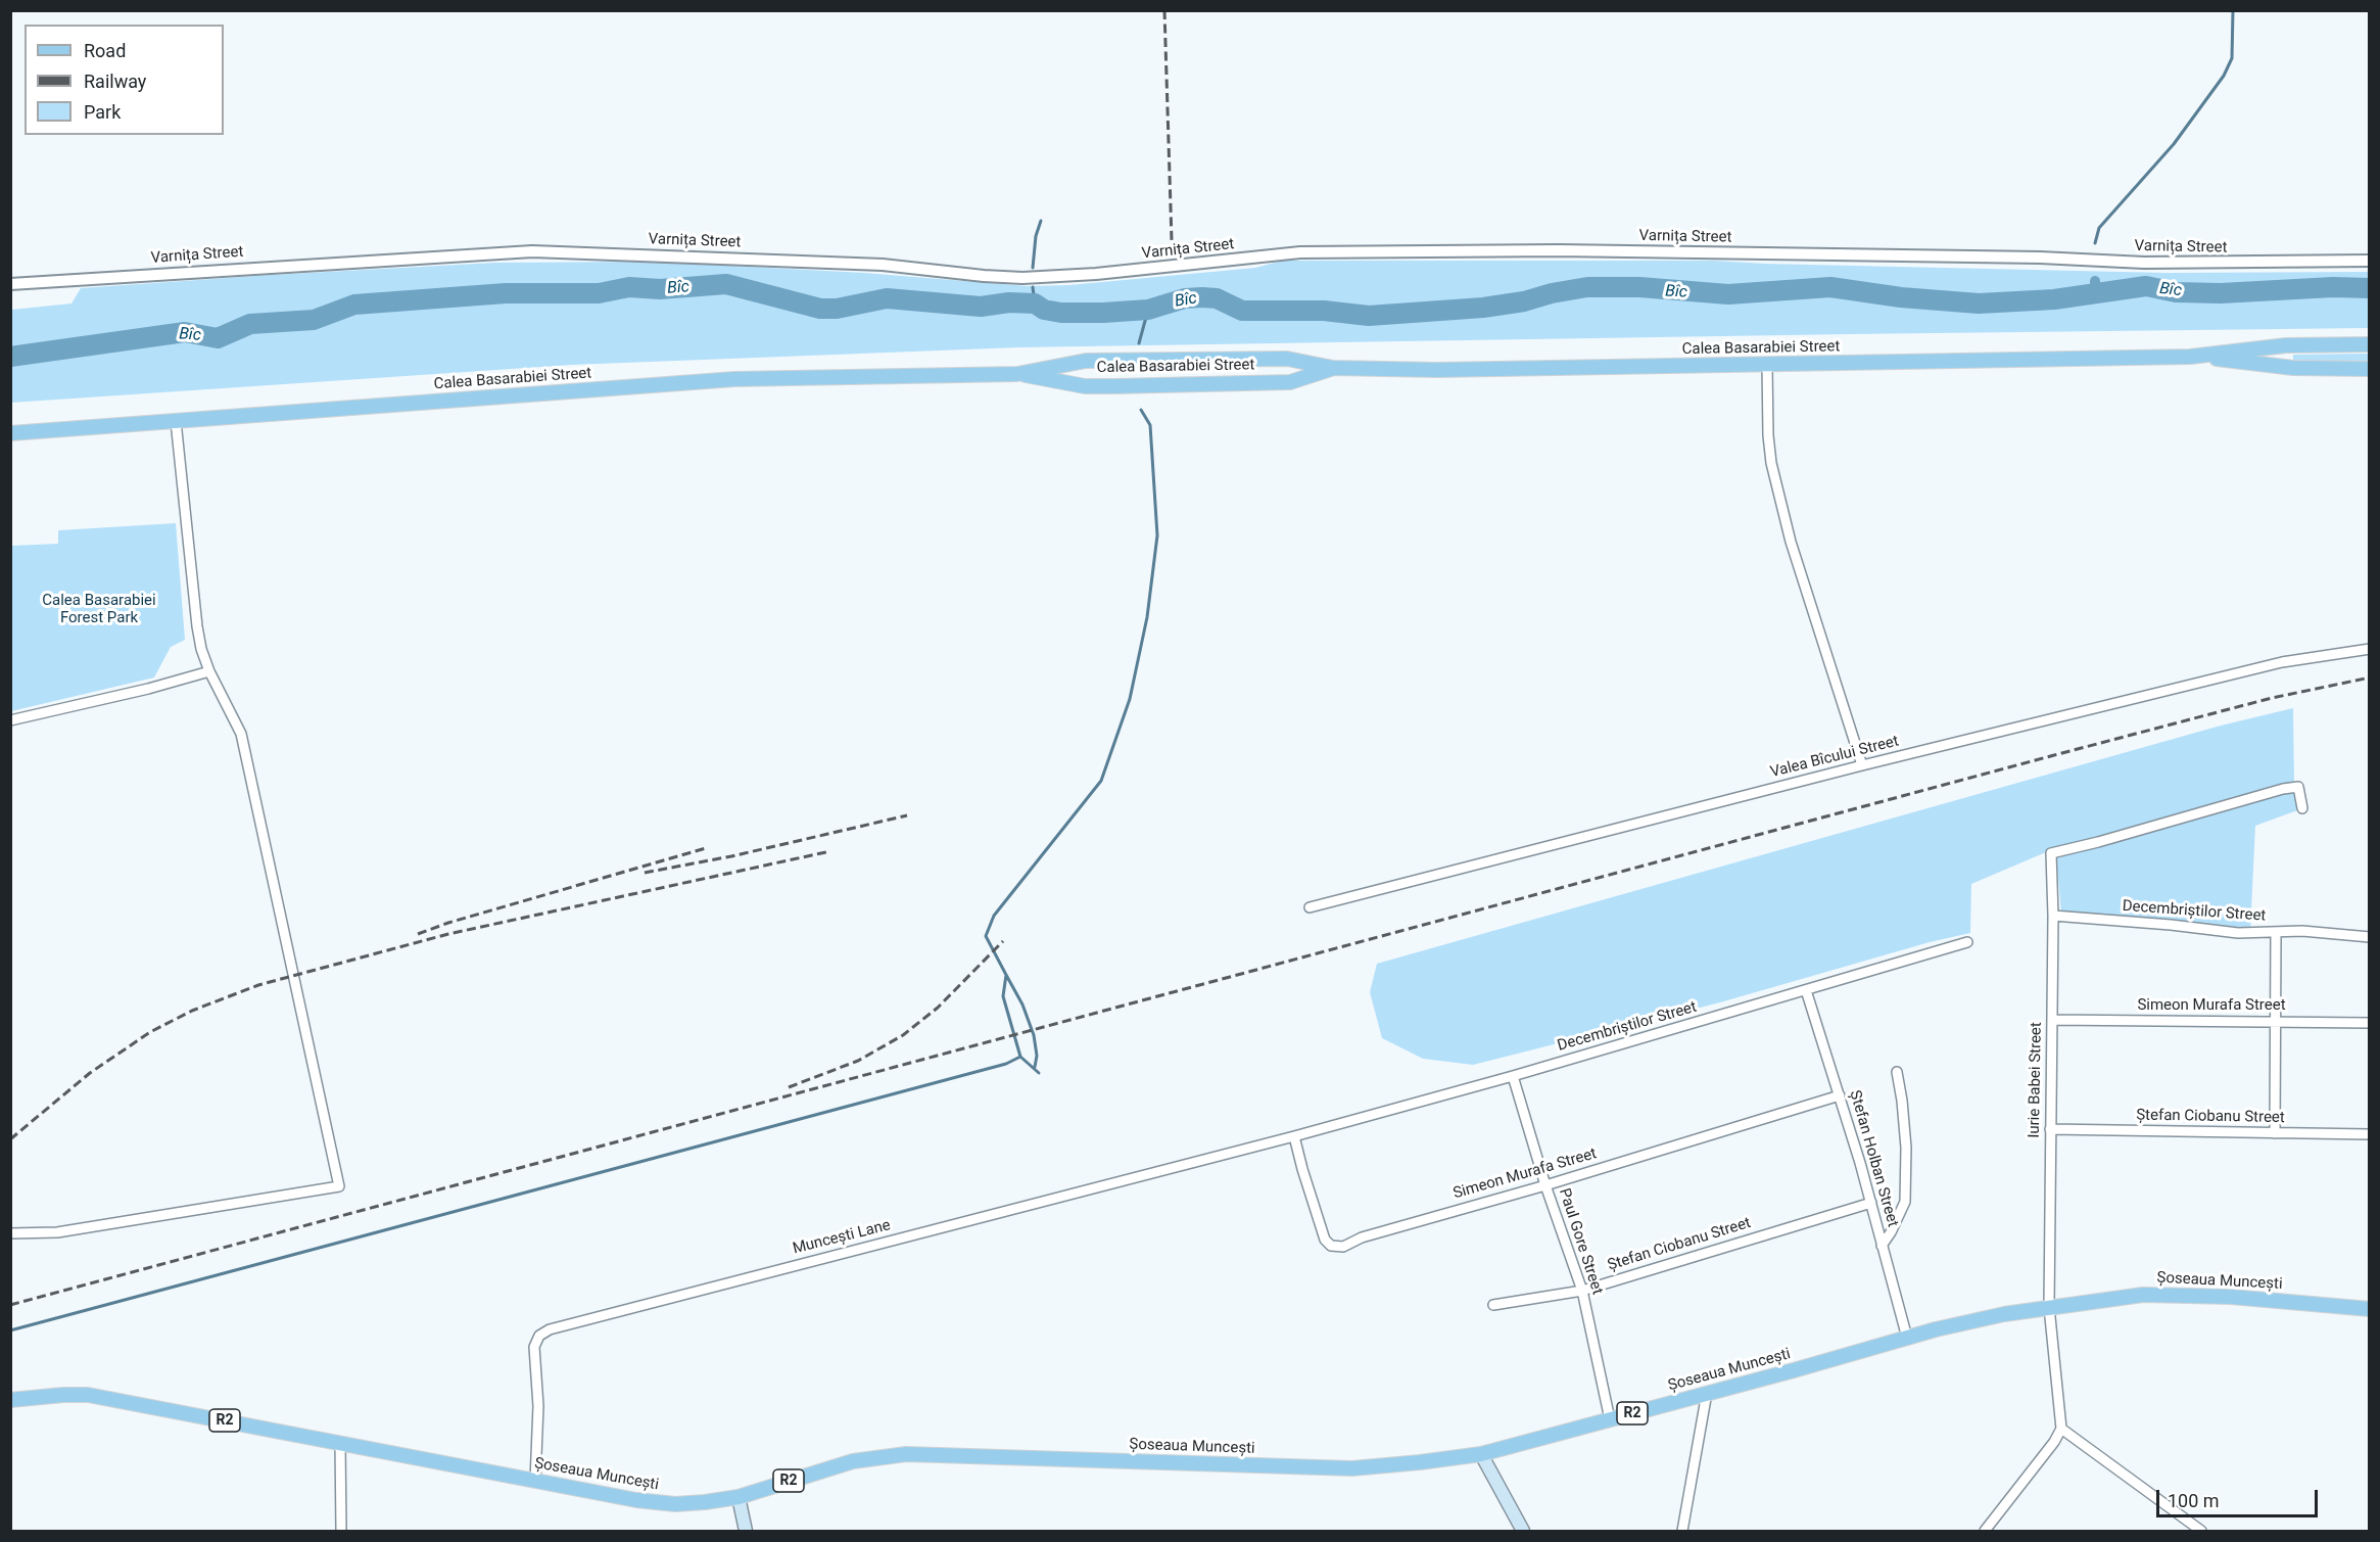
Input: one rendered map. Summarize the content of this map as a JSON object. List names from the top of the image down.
{
  "streets": {
    "main road": ["Calea Basarabiei Street", "Șoseaua Muncești", "R2"],
    "street": [
      "Varnița Street",
      "Valea Bîcului Street",
      "Decembriștilor Street",
      "Simeon Murafa Street",
      "Iurie Babei Street",
      "Ștefan Ciobanu Street",
      "Ștefan Holban Street",
      "Muncești Lane",
      "Paul Gore Street"
    ]
  },
  "crossings": [
    ["Decembriștilor Street", "Simeon Murafa Street"],
    ["Decembriștilor Street", "Iurie Babei Street"],
    ["Decembriștilor Street", "Ștefan Holban Street"],
    ["Decembriștilor Street", "Muncești Lane"],
    ["Decembriștilor Street", "Paul Gore Street"],
    ["Simeon Murafa Street", "Iurie Babei Street"],
    ["Simeon Murafa Street", "Ștefan Holban Street"],
    ["Simeon Murafa Street", "Muncești Lane"],
    ["Simeon Murafa Street", "Paul Gore Street"],
    ["Iurie Babei Street", "Ștefan Ciobanu Street"],
    ["Iurie Babei Street", "Șoseaua Muncești"],
    ["Ștefan Ciobanu Street", "Ștefan Holban Street"],
    ["Ștefan Ciobanu Street", "Paul Gore Street"],
    ["Ștefan Holban Street", "Șoseaua Muncești"],
    ["Muncești Lane", "Șoseaua Muncești"],
    ["Paul Gore Street", "Șoseaua Muncești"]
  ],
  "water": ["Bîc"],
  "parks": ["Calea Basarabiei Forest Park"],
  "legend": ["Road", "Railway", "Park"],
  "scale_bar": "100 m"
}
